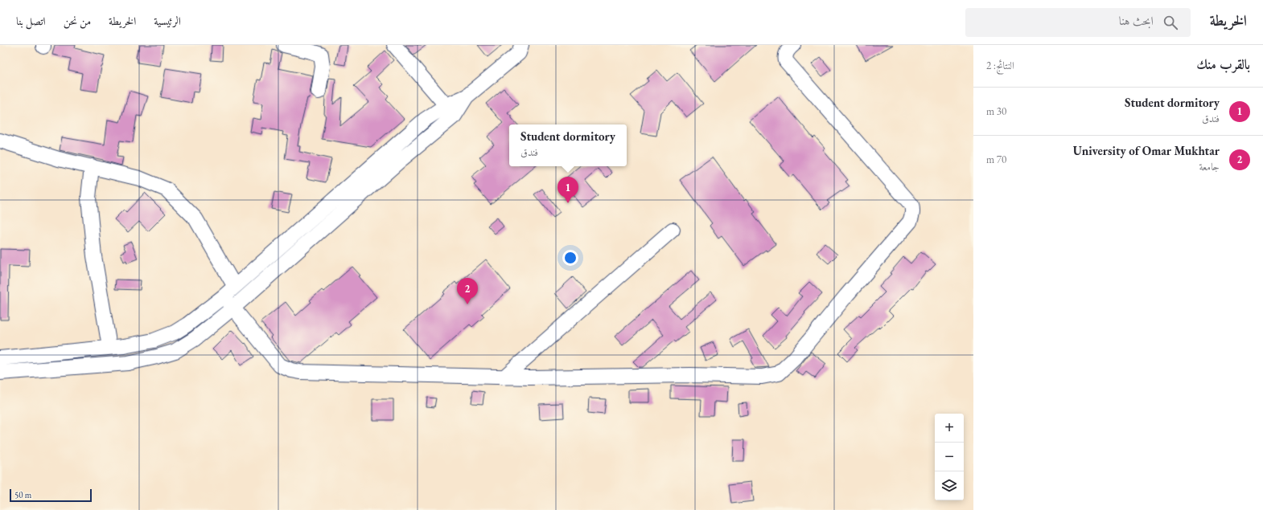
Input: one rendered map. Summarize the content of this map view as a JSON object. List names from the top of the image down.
{
  "scale_bar": "50 m",
  "page": {
    "header": "الخريطة",
    "search": "ابحث هنا",
    "nav": [
      "الرئيسية",
      "الخريطة",
      "من نحن",
      "اتصل بنا"
    ],
    "heading": ["بالقرب منك", "النتائج: 2"],
    "list": [
      {
        "mark": "1",
        "name": "Student dormitory",
        "note": "فندق",
        "value": "30 m"
      },
      {
        "mark": "2",
        "name": "University of Omar Mukhtar",
        "note": "جامعة",
        "value": "70 m"
      }
    ],
    "popup": ["Student dormitory", "فندق"],
    "pins": ["1", "2"],
    "map_buttons": ["+", "−"],
    "scale": "50 m"
  }
}
